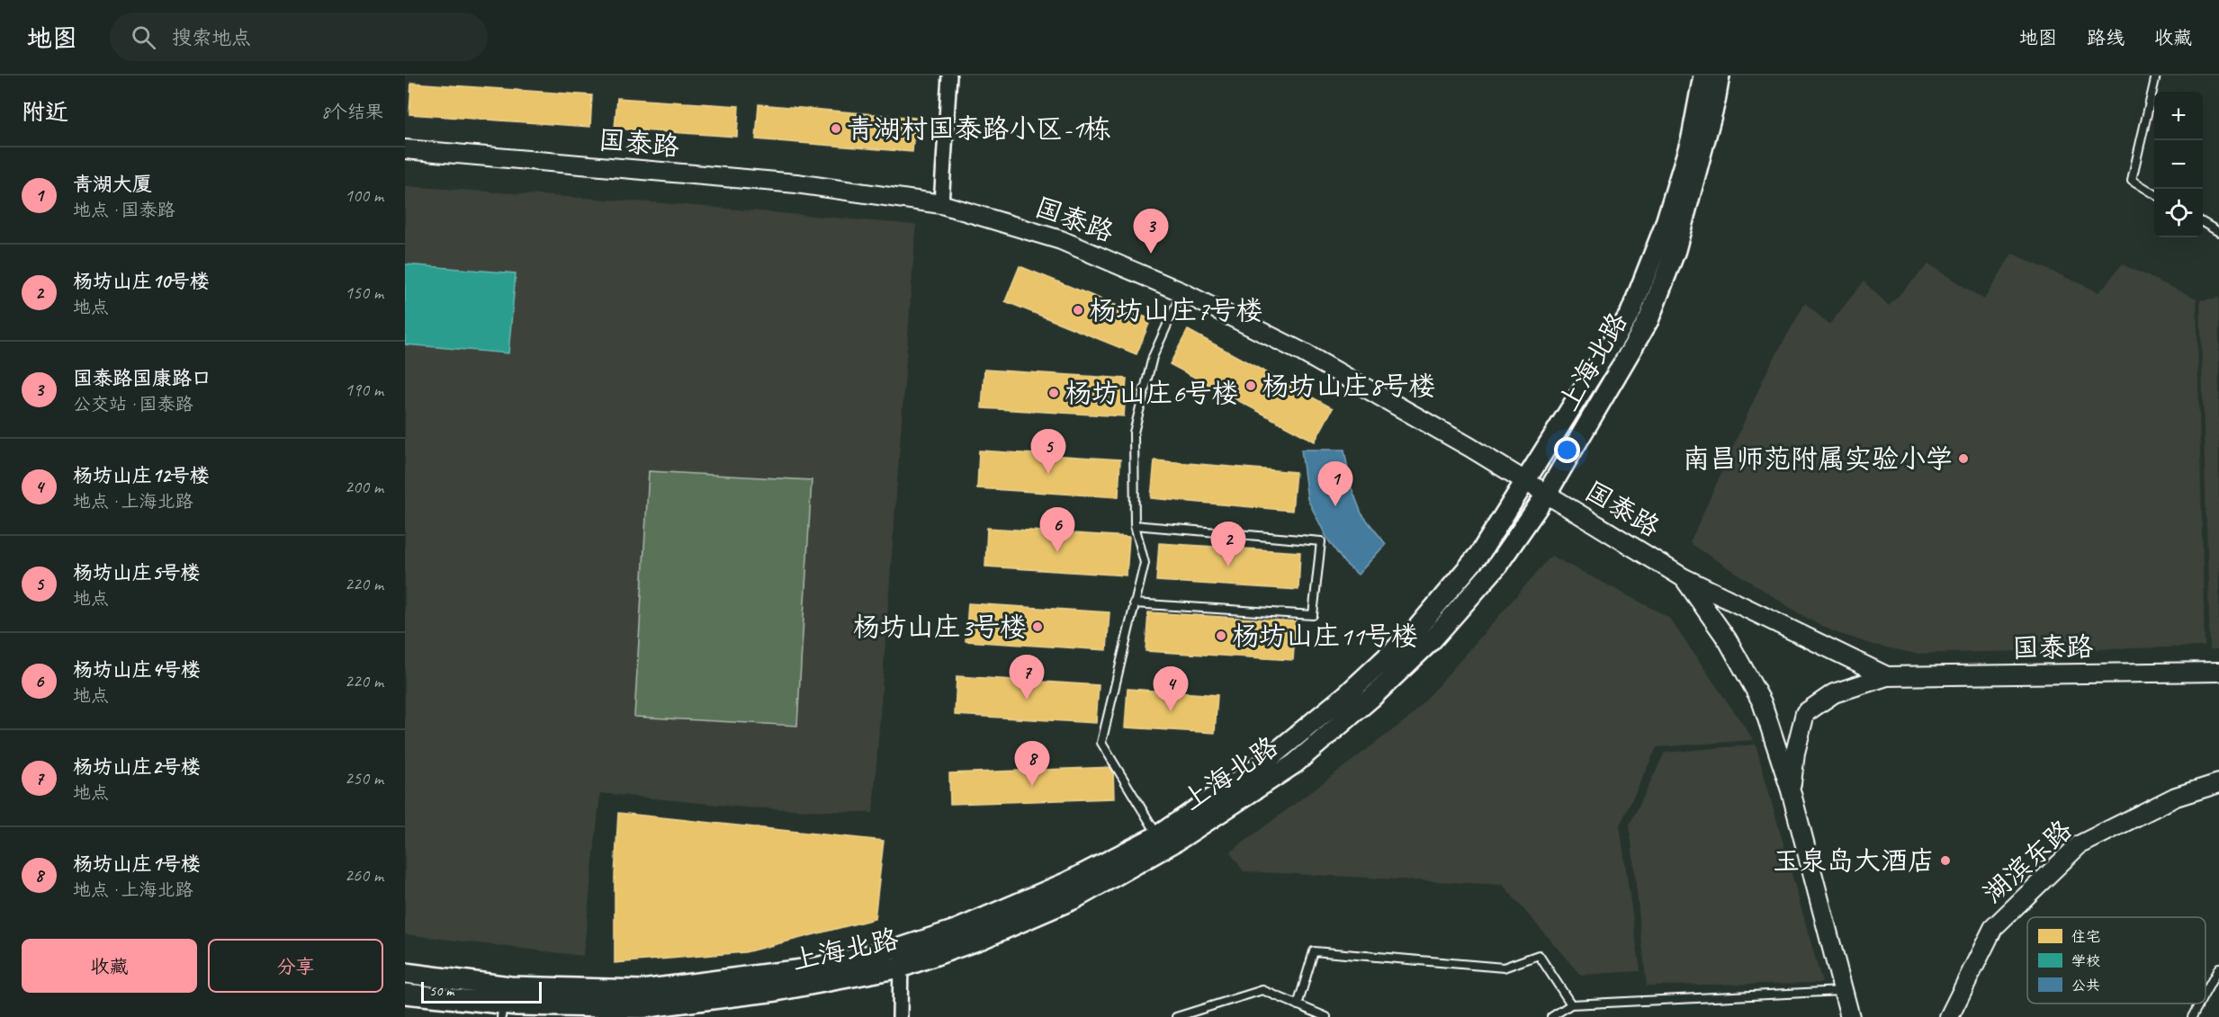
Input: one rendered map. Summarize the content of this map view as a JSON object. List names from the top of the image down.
{
  "streets": {
    "main road": ["上海北路"],
    "street": ["国泰路", "湖滨东路"]
  },
  "crossings": [
    ["国泰路", "上海北路"]
  ],
  "places": [
    "青湖村国泰路小区-1栋",
    "杨坊山庄7号楼",
    "杨坊山庄8号楼",
    "杨坊山庄6号楼",
    "南昌师范附属实验小学",
    "杨坊山庄3号楼",
    "杨坊山庄11号楼",
    "玉泉岛大酒店"
  ],
  "legend": ["住宅", "学校", "公共"],
  "scale_bar": "50 m",
  "page": {
    "header": "地图",
    "search": "搜索地点",
    "nav": ["地图", "路线", "收藏"],
    "heading": ["附近", "8个结果"],
    "map_buttons": ["+", "−"],
    "list": [
      {
        "mark": "1",
        "name": "青湖大厦",
        "note": "地点 · 国泰路",
        "value": "100 m"
      },
      {
        "mark": "2",
        "name": "杨坊山庄10号楼",
        "note": "地点",
        "value": "150 m"
      },
      {
        "mark": "3",
        "name": "国泰路国康路口",
        "note": "公交站 · 国泰路",
        "value": "190 m"
      },
      {
        "mark": "4",
        "name": "杨坊山庄12号楼",
        "note": "地点 · 上海北路",
        "value": "200 m"
      },
      {
        "mark": "5",
        "name": "杨坊山庄5号楼",
        "note": "地点",
        "value": "220 m"
      },
      {
        "mark": "6",
        "name": "杨坊山庄4号楼",
        "note": "地点",
        "value": "220 m"
      },
      {
        "mark": "7",
        "name": "杨坊山庄2号楼",
        "note": "地点",
        "value": "250 m"
      },
      {
        "mark": "8",
        "name": "杨坊山庄1号楼",
        "note": "地点 · 上海北路",
        "value": "260 m"
      }
    ],
    "pins": [
      "3",
      "5",
      "1",
      "6",
      "2",
      "7",
      "4",
      "8"
    ],
    "buttons": ["收藏", "分享"],
    "scale": "50 m"
  }
}
